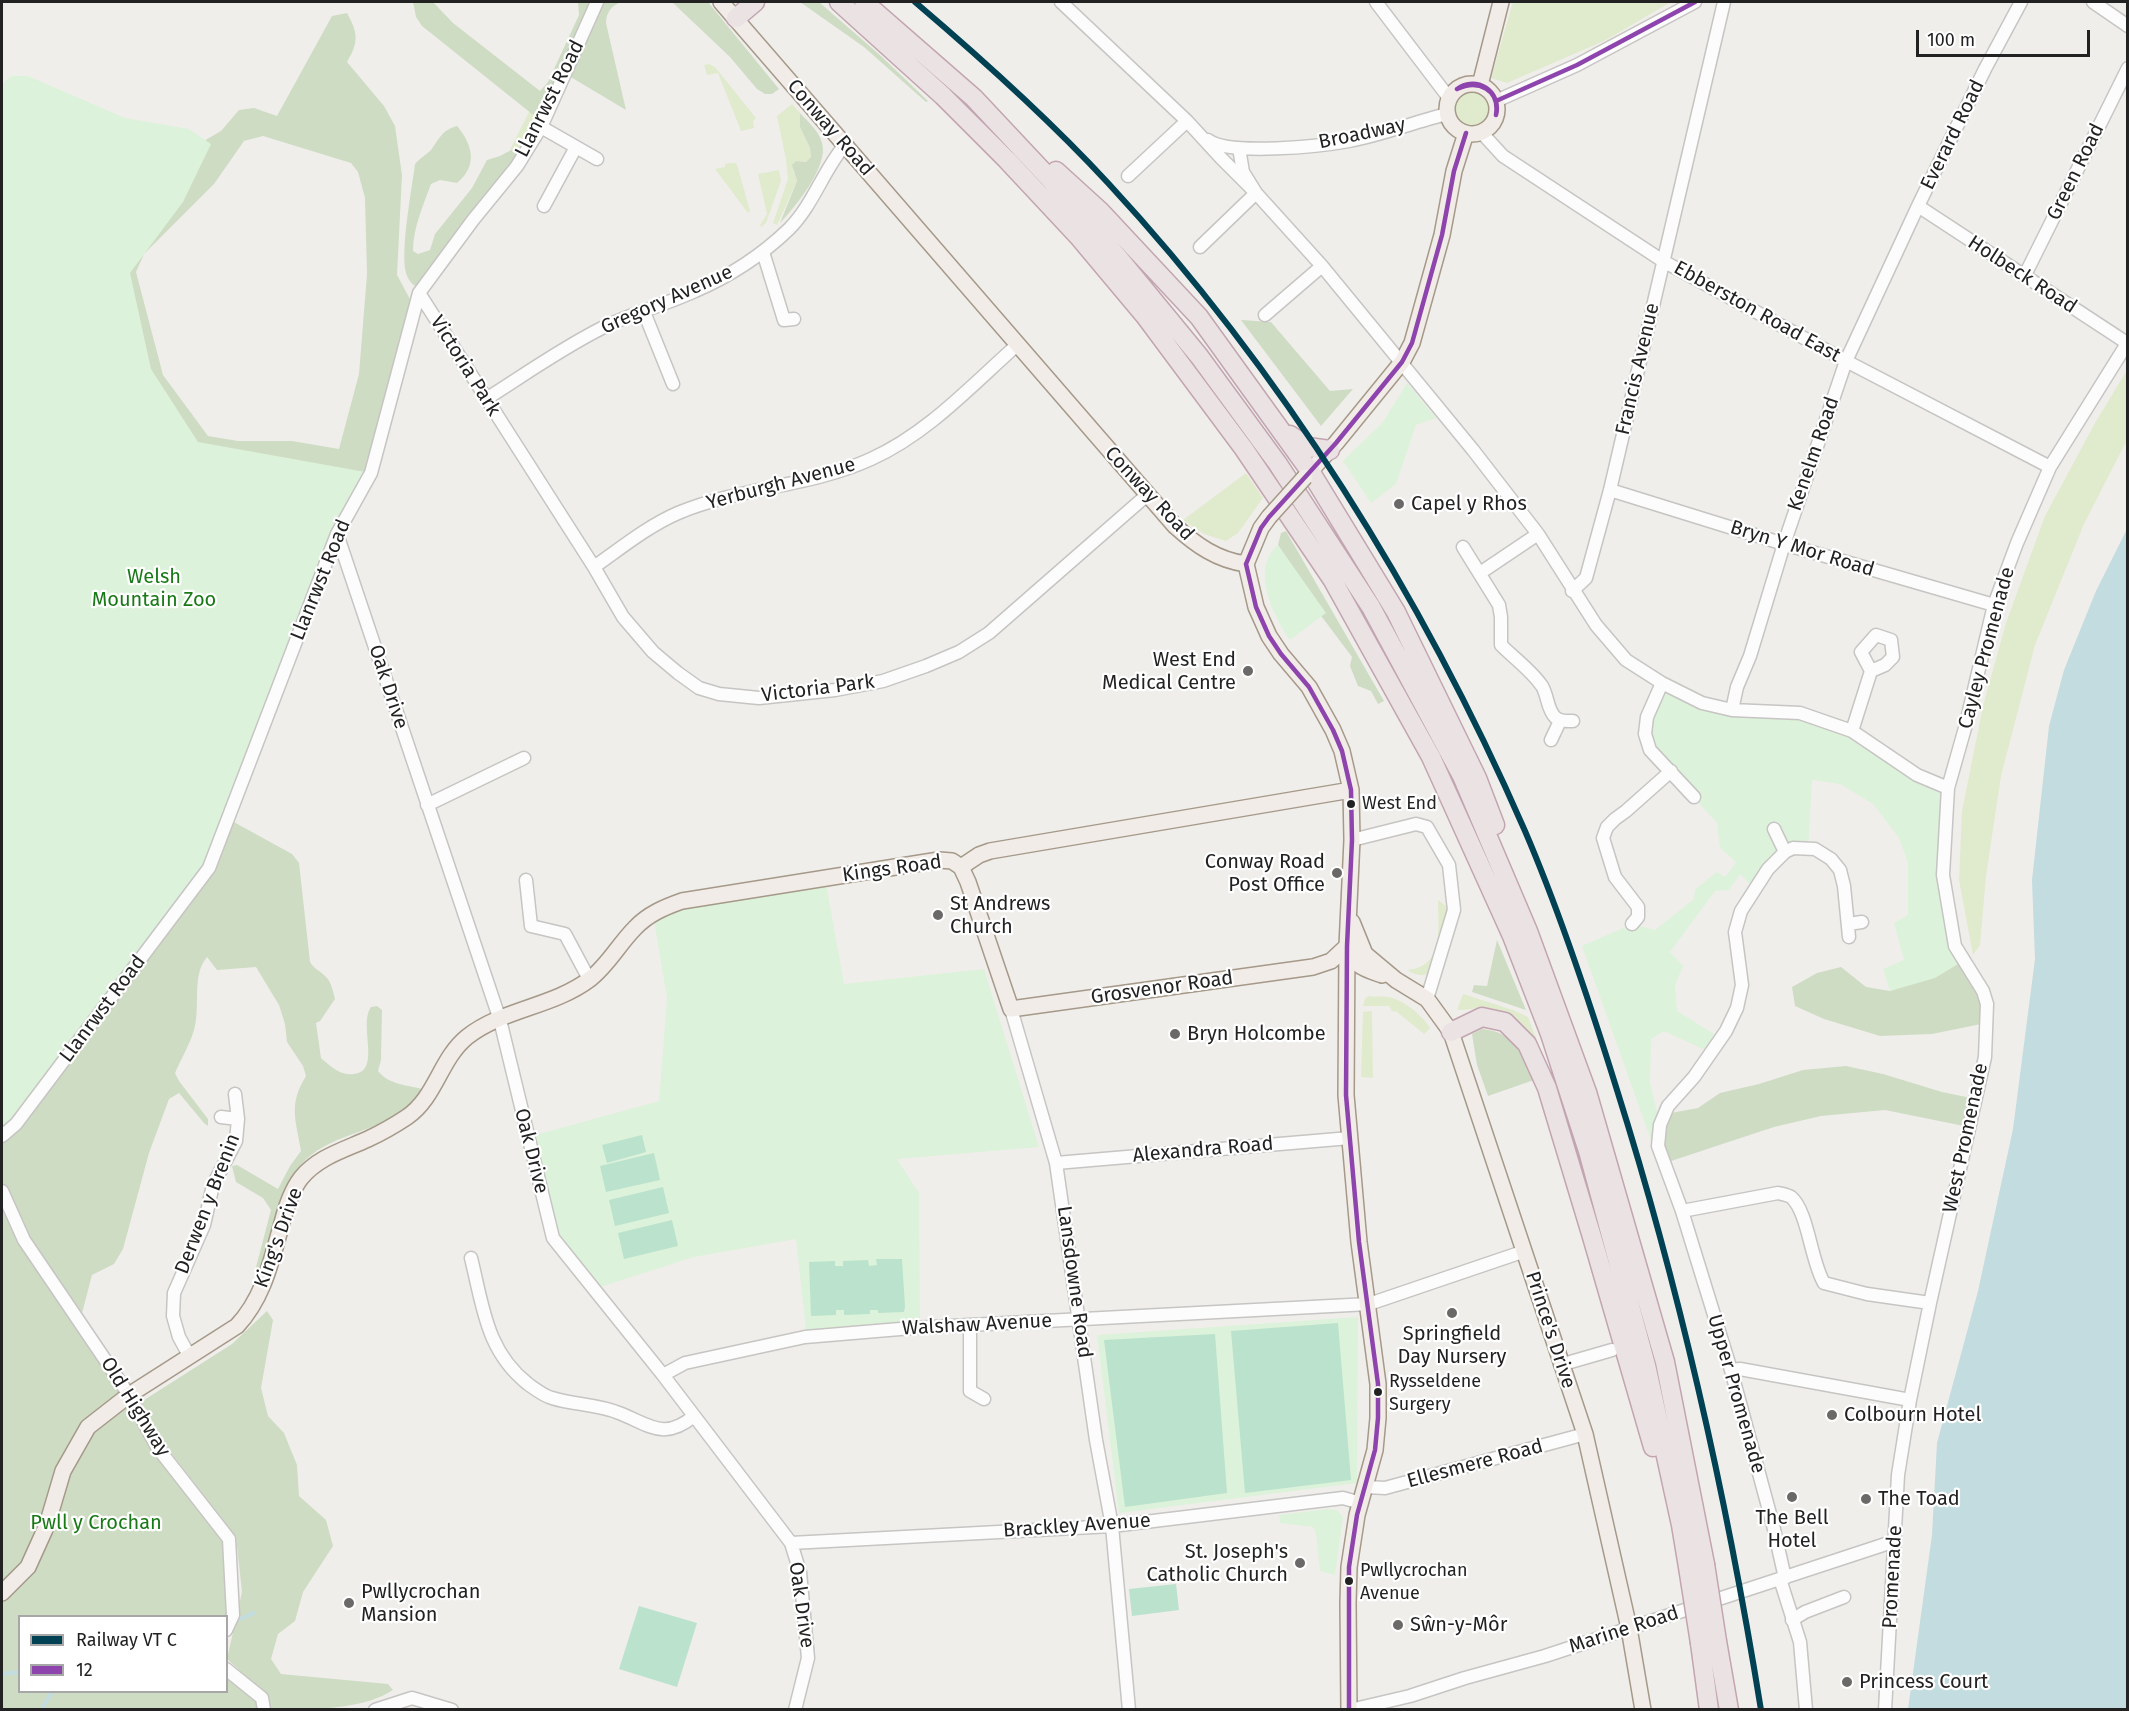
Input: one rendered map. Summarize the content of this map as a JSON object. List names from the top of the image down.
{
  "streets": {
    "main road": [
      "Conway Road",
      "Kings Road",
      "Grosvenor Road",
      "King's Drive",
      "Lansdowne Road",
      "Prince's Drive"
    ],
    "street": [
      "Llanrwst Road",
      "Broadway",
      "Everard Road",
      "Green Road",
      "Holbeck Road",
      "Gregory Avenue",
      "Ebberston Road East",
      "Victoria Park",
      "Francis Avenue",
      "Kenelm Road",
      "Yerburgh Avenue",
      "Bryn Y Mor Road",
      "Cayley Promenade",
      "Oak Drive",
      "West Promenade",
      "Alexandra Road",
      "Derwen y Brenin",
      "Walshaw Avenue",
      "Upper Promenade",
      "Old Highway",
      "Ellesmere Road",
      "Brackley Avenue",
      "Promenade",
      "Marine Road"
    ]
  },
  "crossings": [
    ["Llanrwst Road", "Victoria Park"],
    ["Llanrwst Road", "Oak Drive"],
    ["Conway Road", "Gregory Avenue"],
    ["Conway Road", "Victoria Park"],
    ["Conway Road", "Yerburgh Avenue"],
    ["Broadway", "Ebberston Road East"],
    ["Everard Road", "Holbeck Road"],
    ["Everard Road", "Kenelm Road"],
    ["Green Road", "Holbeck Road"],
    ["Holbeck Road", "Kenelm Road"],
    ["Holbeck Road", "Cayley Promenade"],
    ["Gregory Avenue", "Victoria Park"],
    ["Ebberston Road East", "Francis Avenue"],
    ["Ebberston Road East", "Kenelm Road"],
    ["Ebberston Road East", "Cayley Promenade"],
    ["Victoria Park", "Yerburgh Avenue"],
    ["Francis Avenue", "Bryn Y Mor Road"],
    ["Kenelm Road", "Bryn Y Mor Road"],
    ["Bryn Y Mor Road", "Cayley Promenade"],
    ["Cayley Promenade", "West Promenade"],
    ["Oak Drive", "Kings Road"],
    ["Oak Drive", "King's Drive"],
    ["Oak Drive", "Walshaw Avenue"],
    ["Oak Drive", "Brackley Avenue"],
    ["Kings Road", "King's Drive"],
    ["Kings Road", "Lansdowne Road"],
    ["Grosvenor Road", "Lansdowne Road"],
    ["Grosvenor Road", "Prince's Drive"],
    ["West Promenade", "Promenade"],
    ["Alexandra Road", "Lansdowne Road"],
    ["Derwen y Brenin", "King's Drive"],
    ["King's Drive", "Old Highway"],
    ["Lansdowne Road", "Walshaw Avenue"],
    ["Lansdowne Road", "Brackley Avenue"],
    ["Walshaw Avenue", "Prince's Drive"],
    ["Prince's Drive", "Ellesmere Road"],
    ["Prince's Drive", "Marine Road"],
    ["Upper Promenade", "Marine Road"],
    ["Promenade", "Marine Road"]
  ],
  "parks": ["Welsh Mountain Zoo", "Pwll y Crochan"],
  "places": [
    "Capel y Rhos",
    "West End Medical Centre",
    "West End",
    "Conway Road Post Office",
    "St Andrews Church",
    "Bryn Holcombe",
    "Springfield Day Nursery",
    "Rysseldene Surgery",
    "Colbourn Hotel",
    "The Bell Hotel",
    "The Toad",
    "St. Joseph's Catholic Church",
    "Pwllycrochan Avenue",
    "Pwllycrochan Mansion",
    "Sŵn-y-Môr",
    "Princess Court"
  ],
  "lines": ["transit line 12"],
  "legend": ["Railway VT C", "12"],
  "scale_bar": "100 m"
}
